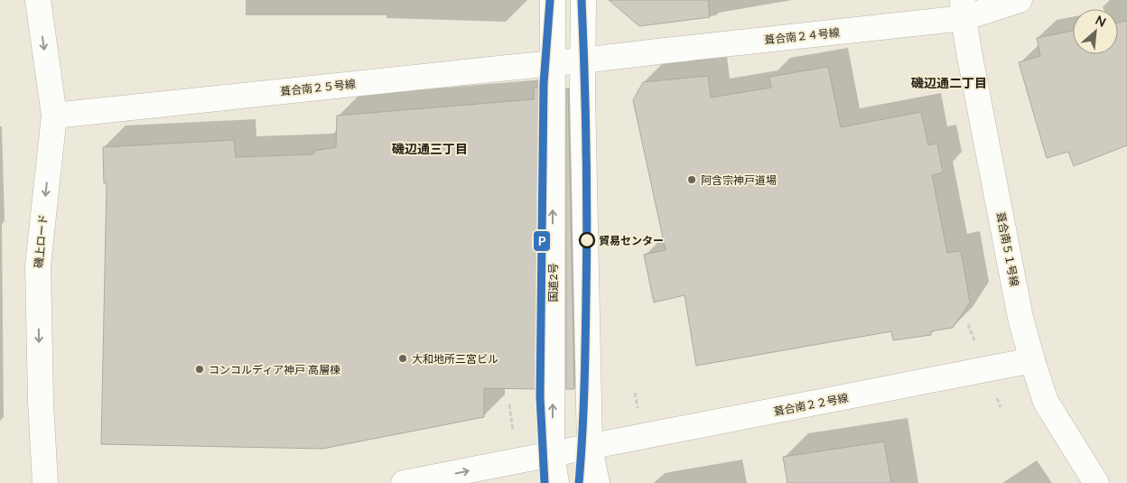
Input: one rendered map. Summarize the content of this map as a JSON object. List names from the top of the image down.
{
  "streets": {
    "main road": [
      "葺合南２４号線",
      "葺合南２５号線",
      "磯上ロード",
      "葺合南５１号線",
      "国道2号",
      "葺合南２２号線"
    ]
  },
  "crossings": [
    ["葺合南２４号線", "葺合南２５号線"],
    ["葺合南２４号線", "葺合南５１号線"],
    ["葺合南２５号線", "磯上ロード"],
    ["葺合南２５号線", "国道2号"],
    ["葺合南５１号線", "葺合南２２号線"],
    ["国道2号", "葺合南２２号線"]
  ],
  "one_way": ["磯上ロード"],
  "districts": ["磯辺通二丁目", "磯辺通三丁目"],
  "places": [
    "阿含宗神戸道場",
    "貿易センター",
    "大和地所三宮ビル",
    "コンコルディア神戸 高層棟"
  ],
  "lines": ["transit line P"],
  "north": "top right"
}
